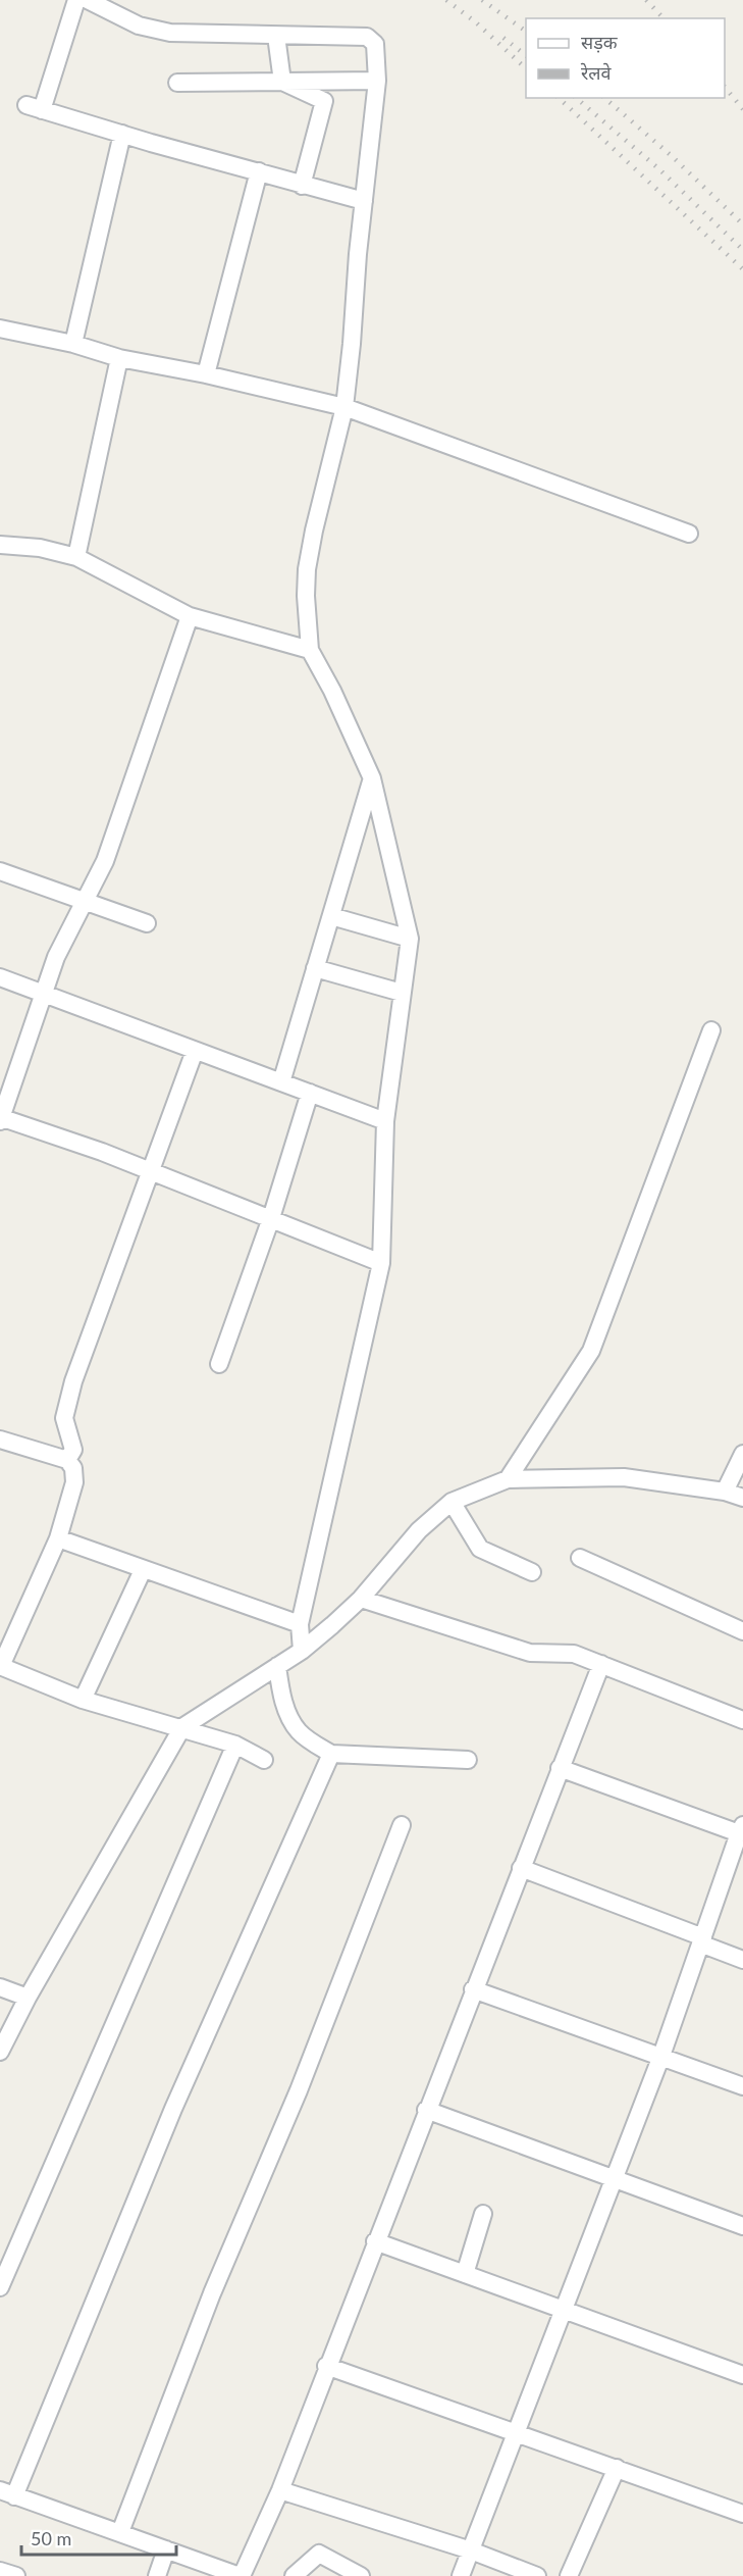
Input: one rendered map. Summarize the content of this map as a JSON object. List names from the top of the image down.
{
  "legend": ["सड़क", "रेलवे"],
  "scale_bar": "50 m"
}
